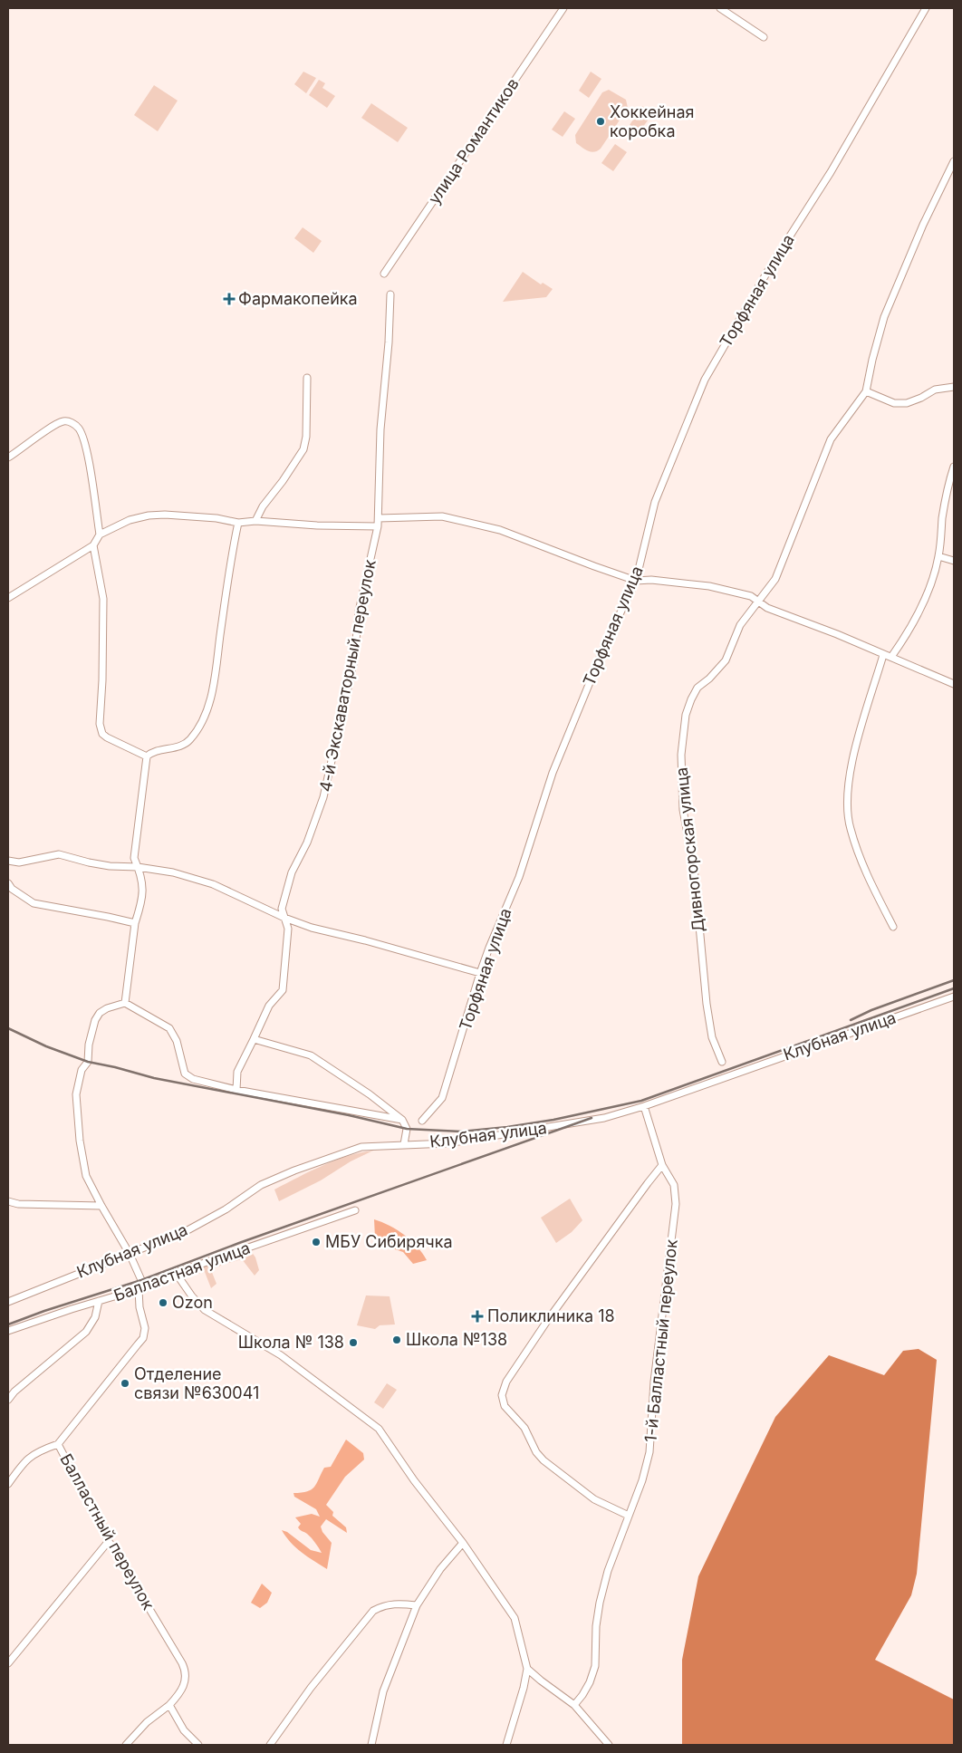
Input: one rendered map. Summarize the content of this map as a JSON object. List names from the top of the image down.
{
  "streets": {
    "street": [
      "улица Романтиков",
      "Торфяная улица",
      "4-й Экскаваторный переулок",
      "Дивногорская улица",
      "Клубная улица",
      "Балластная улица",
      "1-й Балластный переулок",
      "Балластный переулок"
    ]
  },
  "crossings": [
    ["Клубная улица", "1-й Балластный переулок"],
    ["Клубная улица", "Балластный переулок"],
    ["Балластная улица", "Балластный переулок"]
  ],
  "places": {
    "other": [
      "Хоккейная коробка",
      "МБУ Сибирячка",
      "Ozon",
      "Школа №138",
      "Школа № 138",
      "Отделение связи №630041"
    ],
    "health": ["Фармакопейка", "Поликлиника 18"]
  }
}
